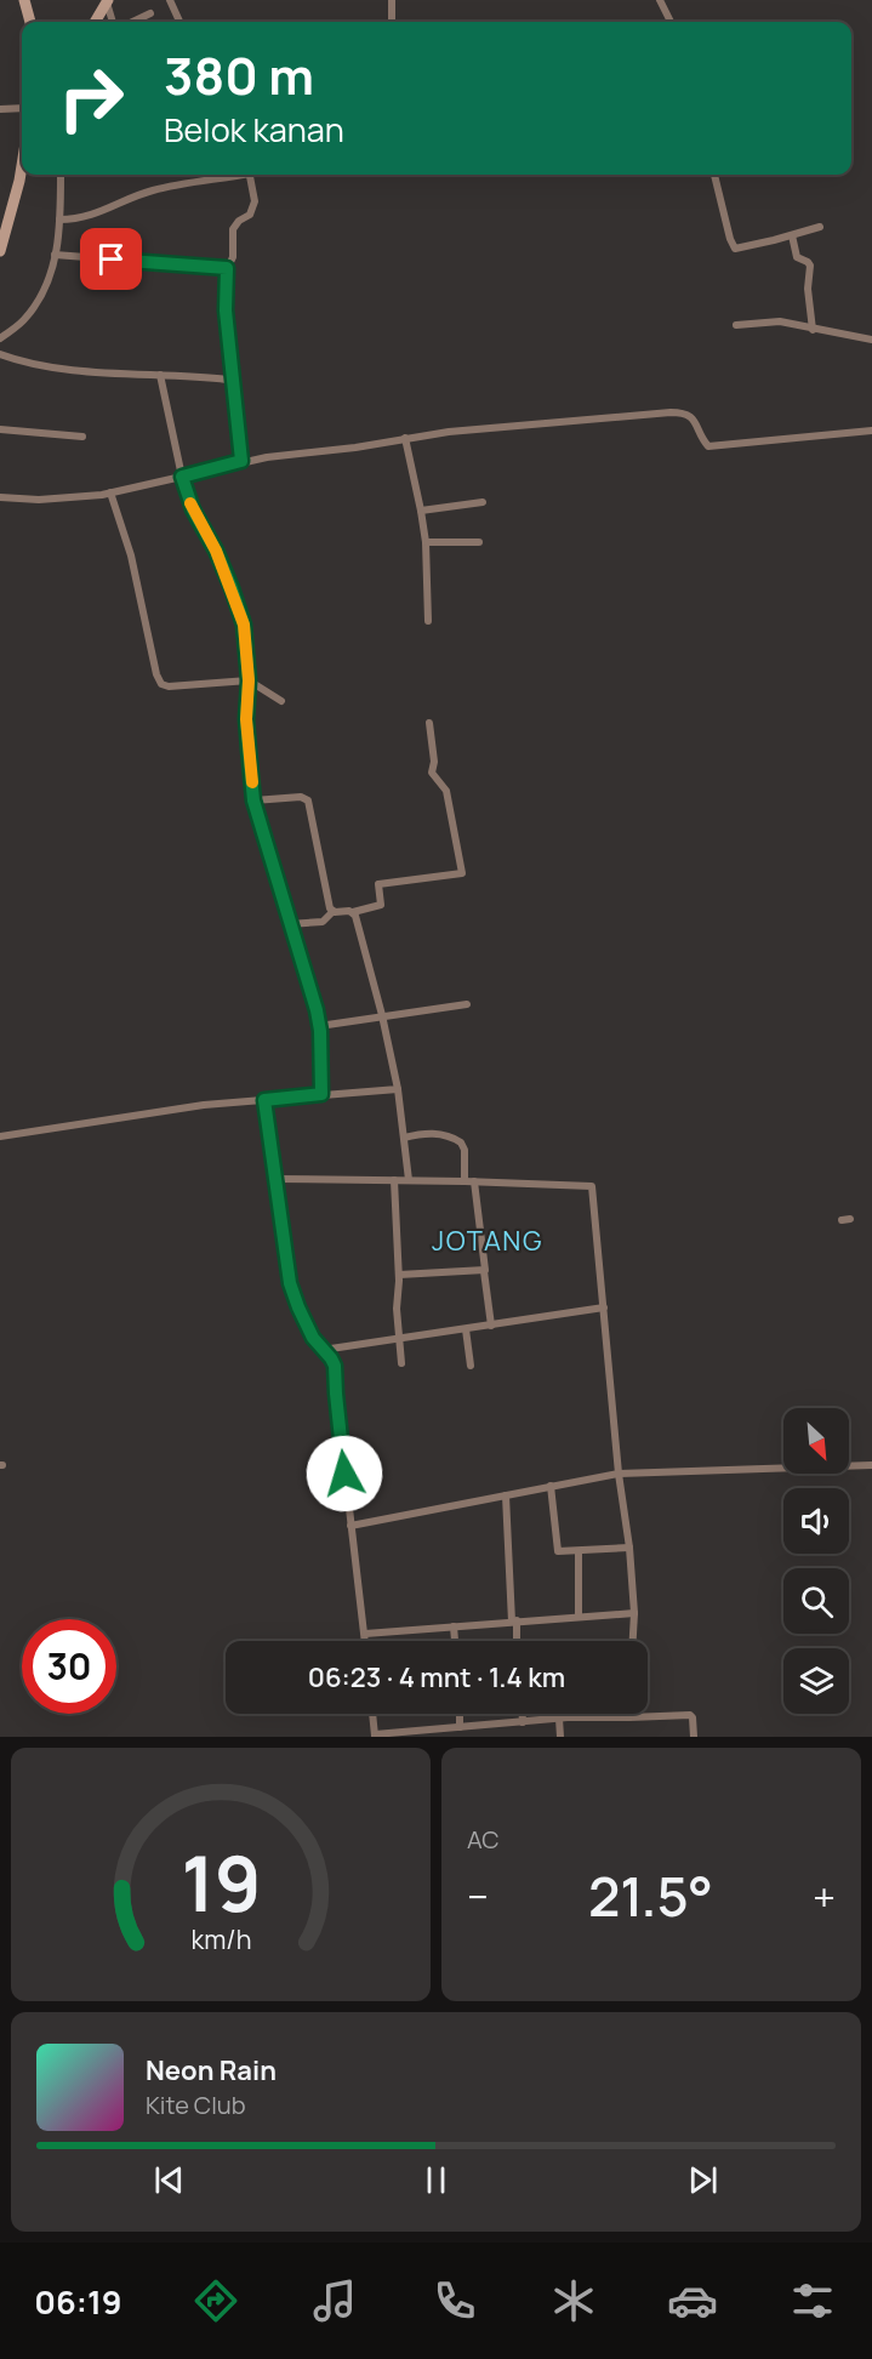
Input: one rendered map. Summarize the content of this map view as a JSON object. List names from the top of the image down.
{
  "districts": ["JOTANG"],
  "north": "bottom right",
  "page": {
    "turn": ["380 m", "Belok kanan"],
    "limit": "30",
    "trip": "06:23 · 4 mnt · 1.4 km",
    "tile": "AC",
    "heat": ["−", "21.5°", "+"],
    "song": ["Neon Rain", "Kite Club"],
    "tabs": "06:19",
    "gauge": ["19", "km/h"]
  }
}
